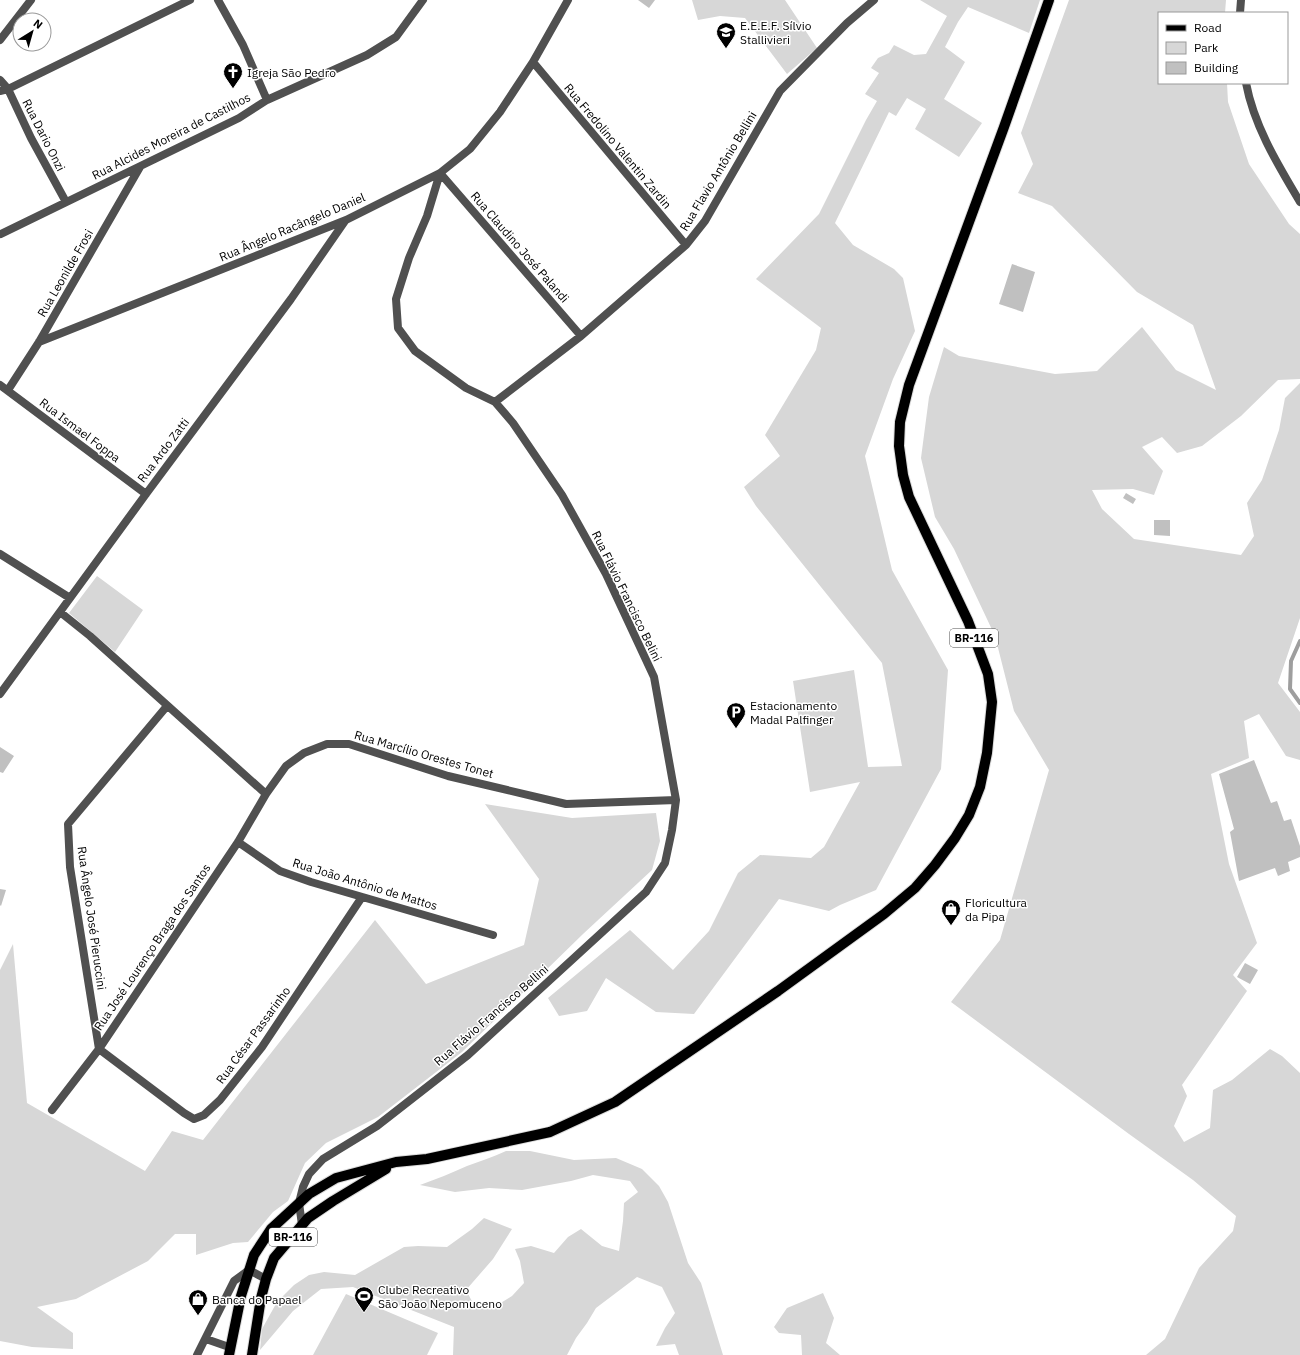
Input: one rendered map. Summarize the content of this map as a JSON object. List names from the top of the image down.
{
  "streets": {
    "main road": ["BR-116"],
    "street": [
      "Rua Dario Onzi",
      "Rua Alcides Moreira de Castilhos",
      "Rua Fredolino Valentin Zardin",
      "Rua Flavio Antônio Bellini",
      "Rua Ângelo Racângelo Daniel",
      "Rua Claudino José Palandi",
      "Rua Leonilde Frosi",
      "Rua Ismael Foppa",
      "Rua Ardo Zatti",
      "Rua Flávio Francisco Belini",
      "Rua Marcílio Orestes Tonet",
      "Rua João Antônio de Mattos",
      "Rua Ângelo José Pieruccini",
      "Rua José Lourenço Braga dos Santos",
      "Rua Flávio Francisco Bellini",
      "Rua César Passarinho"
    ]
  },
  "crossings": [
    ["Rua Dario Onzi", "Rua Alcides Moreira de Castilhos"],
    ["Rua Alcides Moreira de Castilhos", "Rua Leonilde Frosi"],
    ["Rua Fredolino Valentin Zardin", "Rua Flavio Antônio Bellini"],
    ["Rua Fredolino Valentin Zardin", "Rua Ângelo Racângelo Daniel"],
    ["Rua Flavio Antônio Bellini", "Rua Claudino José Palandi"],
    ["Rua Flavio Antônio Bellini", "Rua Flávio Francisco Belini"],
    ["Rua Ângelo Racângelo Daniel", "Rua Claudino José Palandi"],
    ["Rua Ângelo Racângelo Daniel", "Rua Leonilde Frosi"],
    ["Rua Ângelo Racângelo Daniel", "Rua Ardo Zatti"],
    ["Rua Leonilde Frosi", "Rua Ismael Foppa"],
    ["Rua Ismael Foppa", "Rua Ardo Zatti"],
    ["Rua Flávio Francisco Belini", "Rua Marcílio Orestes Tonet"],
    ["Rua Flávio Francisco Belini", "Rua Flávio Francisco Bellini"],
    ["BR-116", "Rua Flávio Francisco Bellini"],
    ["Rua Marcílio Orestes Tonet", "Rua José Lourenço Braga dos Santos"],
    ["Rua Marcílio Orestes Tonet", "Rua Flávio Francisco Bellini"],
    ["Rua João Antônio de Mattos", "Rua José Lourenço Braga dos Santos"],
    ["Rua João Antônio de Mattos", "Rua César Passarinho"],
    ["Rua Ângelo José Pieruccini", "Rua José Lourenço Braga dos Santos"],
    ["Rua Ângelo José Pieruccini", "Rua César Passarinho"],
    ["Rua José Lourenço Braga dos Santos", "Rua César Passarinho"]
  ],
  "places": {
    "school or university": ["E.E.E.F. Sílvio Stallivieri"],
    "church": ["Igreja São Pedro"],
    "parking": ["Estacionamento Madal Palfinger"],
    "shop": ["Floricultura da Pipa", "Banca do Papael"],
    "sports": ["Clube Recreativo São João Nepomuceno"]
  },
  "legend": ["Road", "Park", "Building"],
  "north": "top right"
}
